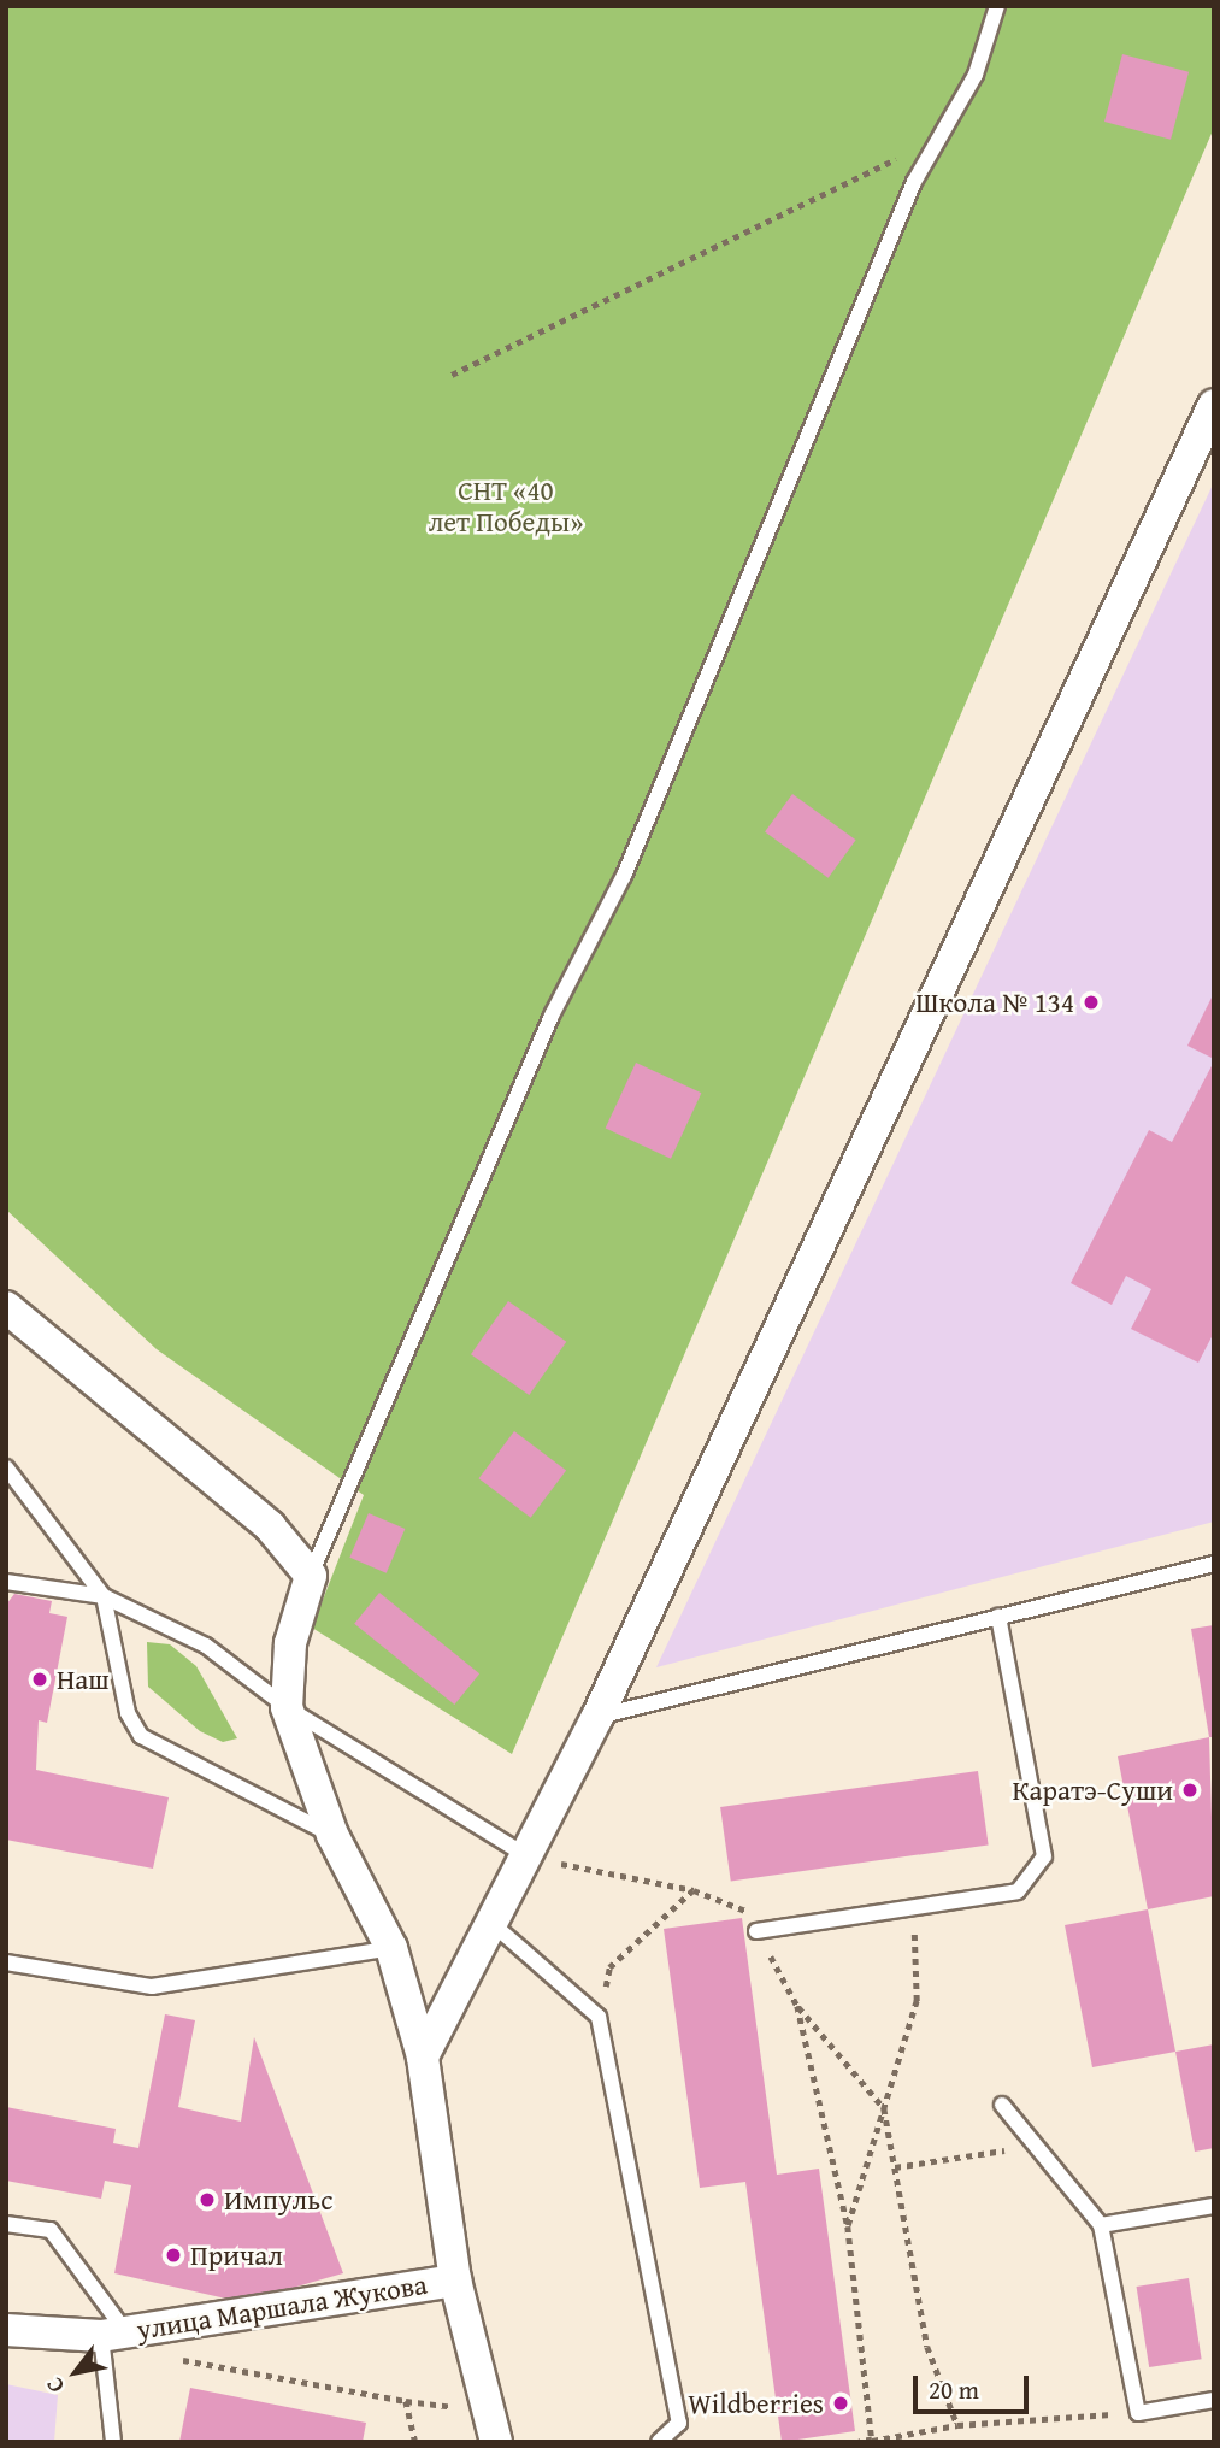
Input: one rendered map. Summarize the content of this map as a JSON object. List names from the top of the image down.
{
  "streets": {
    "street": ["улица Маршала Жукова"]
  },
  "parks": ["СНТ «40 лет Победы»"],
  "places": [
    "Школа № 134",
    "Наш",
    "Каратэ-Суши",
    "Импульс",
    "Причал",
    "Wildberries"
  ],
  "scale_bar": "20 m",
  "north": "bottom left"
}
